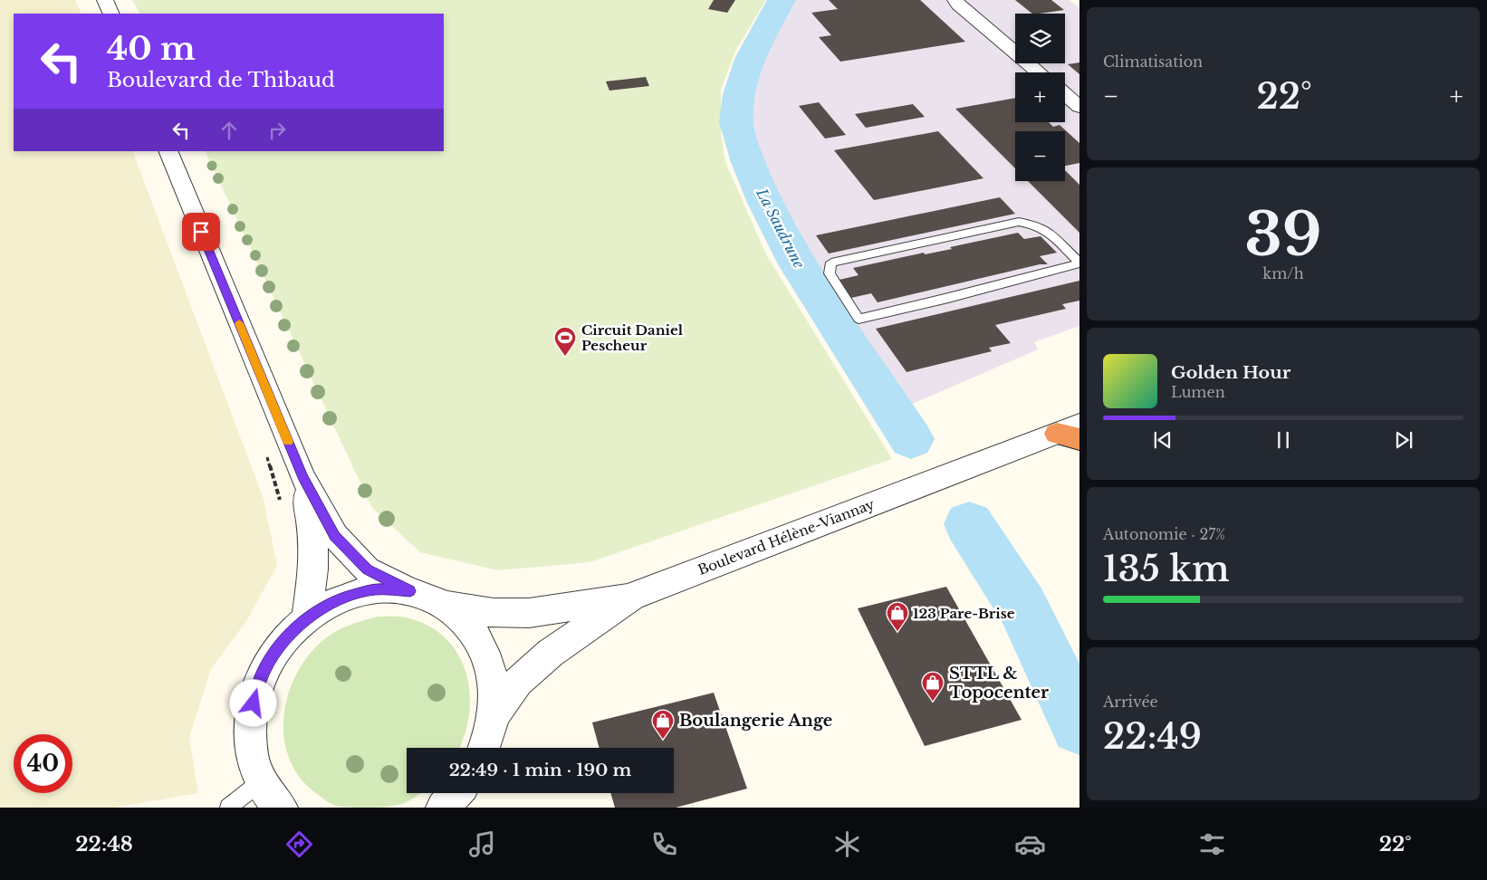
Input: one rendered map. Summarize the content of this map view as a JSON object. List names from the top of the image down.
{
  "streets": {
    "street": ["Boulevard Hélène-Viannay"]
  },
  "water": ["La Saudrune"],
  "places": {
    "sports": ["Circuit Daniel Pescheur"],
    "shop": ["123 Pare-Brise", "STTL & Topocenter", "Boulangerie Ange"]
  },
  "page": {
    "tile": [
      "Climatisation",
      ["39", "km/h"],
      ["Autonomie · 27%", "135 km"],
      ["Arrivée", "22:49"]
    ],
    "map_buttons": ["+", "−"],
    "turn": ["40 m", "Boulevard de Thibaud"],
    "heat": ["−", "22°", "+"],
    "song": ["Golden Hour", "Lumen"],
    "limit": "40",
    "trip": "22:49 · 1 min · 190 m",
    "tabs": ["22:48", "22°"]
  }
}
